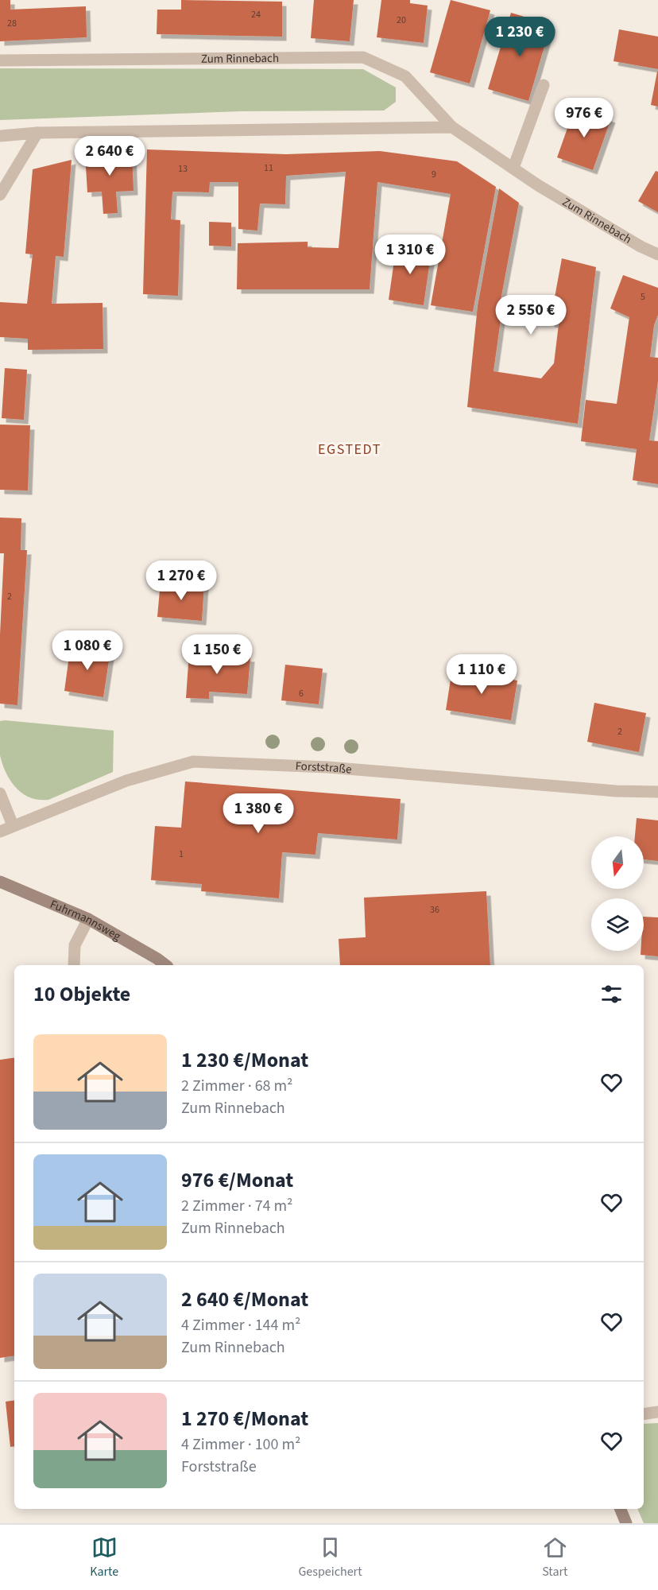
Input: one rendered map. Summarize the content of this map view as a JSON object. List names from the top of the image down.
{
  "streets": {
    "street": ["Zum Rinnebach", "Forststraße", "Fuhrmannsweg"]
  },
  "districts": ["EGSTEDT"],
  "house_numbers": [
    "24",
    "20",
    "28",
    "11",
    "13",
    "9",
    "5",
    "2",
    "6",
    "2",
    "1",
    "36"
  ],
  "north": "bottom",
  "page": {
    "price": [
      "1 230 €",
      "976 €",
      "2 640 €",
      "1 310 €",
      "2 550 €",
      "1 270 €",
      "1 080 €",
      "1 150 €",
      "1 110 €",
      "1 380 €"
    ],
    "heading": "10 Objekte",
    "list": [
      {
        "name": "1 230 €/Monat",
        "note": "2 Zimmer · 68 m² · Zum Rinnebach"
      },
      {
        "name": "976 €/Monat",
        "note": "2 Zimmer · 74 m² · Zum Rinnebach"
      },
      {
        "name": "2 640 €/Monat",
        "note": "4 Zimmer · 144 m² · Zum Rinnebach"
      },
      {
        "name": "1 270 €/Monat",
        "note": "4 Zimmer · 100 m² · Forststraße"
      }
    ],
    "tabs": ["Karte", "Gespeichert", "Start"]
  }
}
